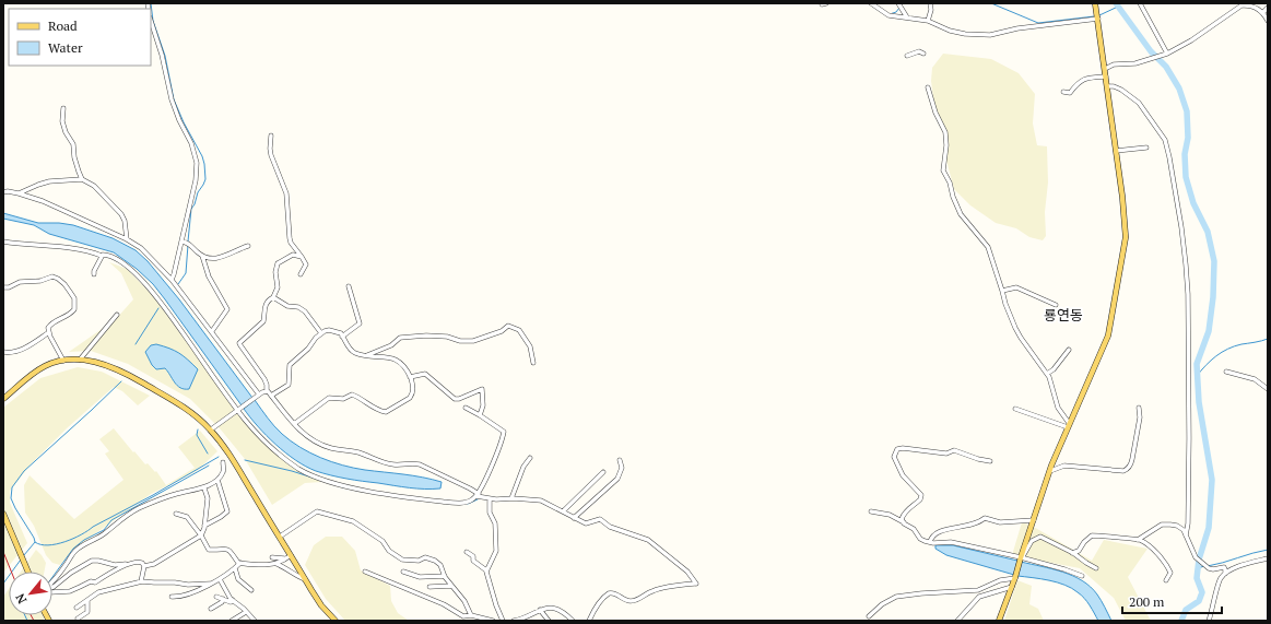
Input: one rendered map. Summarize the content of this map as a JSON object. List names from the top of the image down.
{
  "districts": ["룡연동"],
  "legend": ["Road", "Water"],
  "scale_bar": "200 m",
  "north": "bottom left"
}
